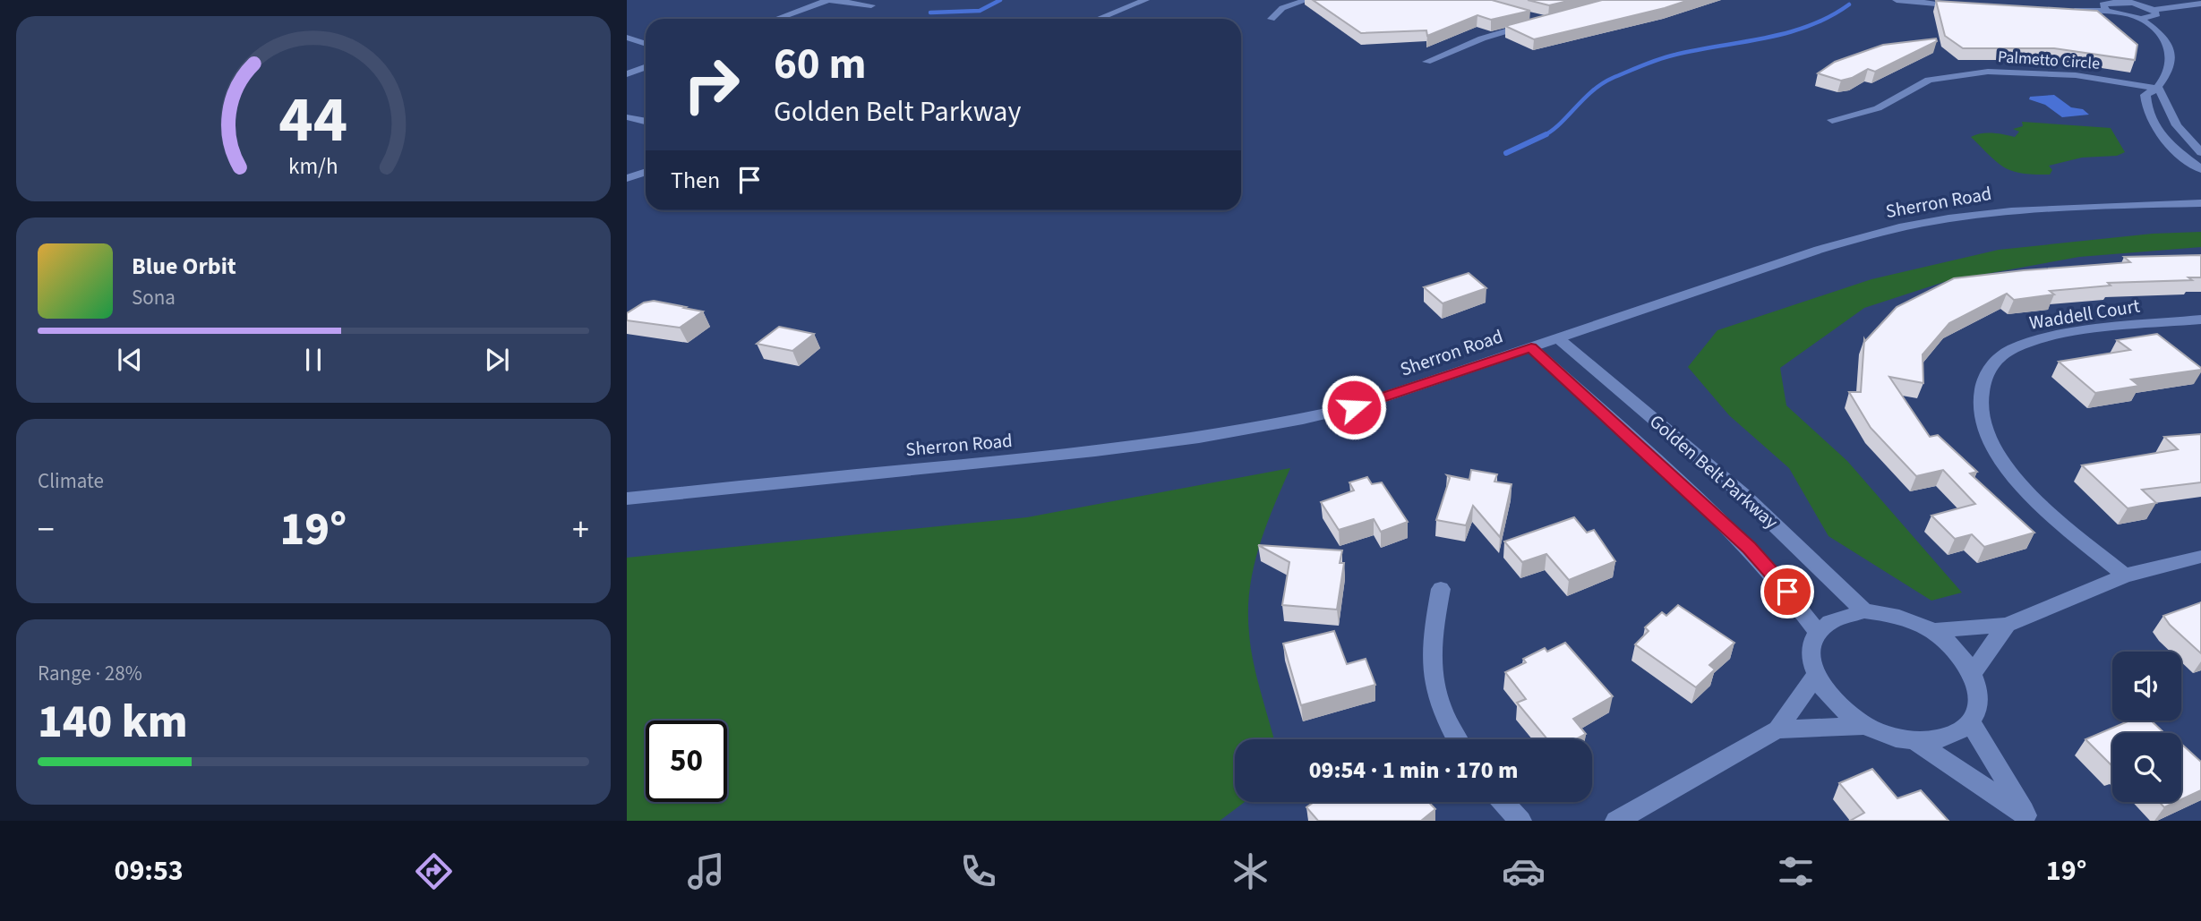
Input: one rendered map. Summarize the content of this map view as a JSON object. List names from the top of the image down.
{
  "streets": {
    "street": [
      "Palmetto Circle",
      "Sherron Road",
      "Waddell Court",
      "Golden Belt Parkway"
    ]
  },
  "crossings": [
    ["Sherron Road", "Golden Belt Parkway"]
  ],
  "page": {
    "turn": ["60 m", "Golden Belt Parkway"],
    "then": "Then",
    "song": ["Blue Orbit", "Sona"],
    "tile": [
      "Climate",
      ["Range · 28%", "140 km"]
    ],
    "heat": ["−", "19°", "+"],
    "limit": "50",
    "trip": "09:54 · 1 min · 170 m",
    "tabs": ["09:53", "19°"],
    "gauge": ["44", "km/h"]
  }
}
